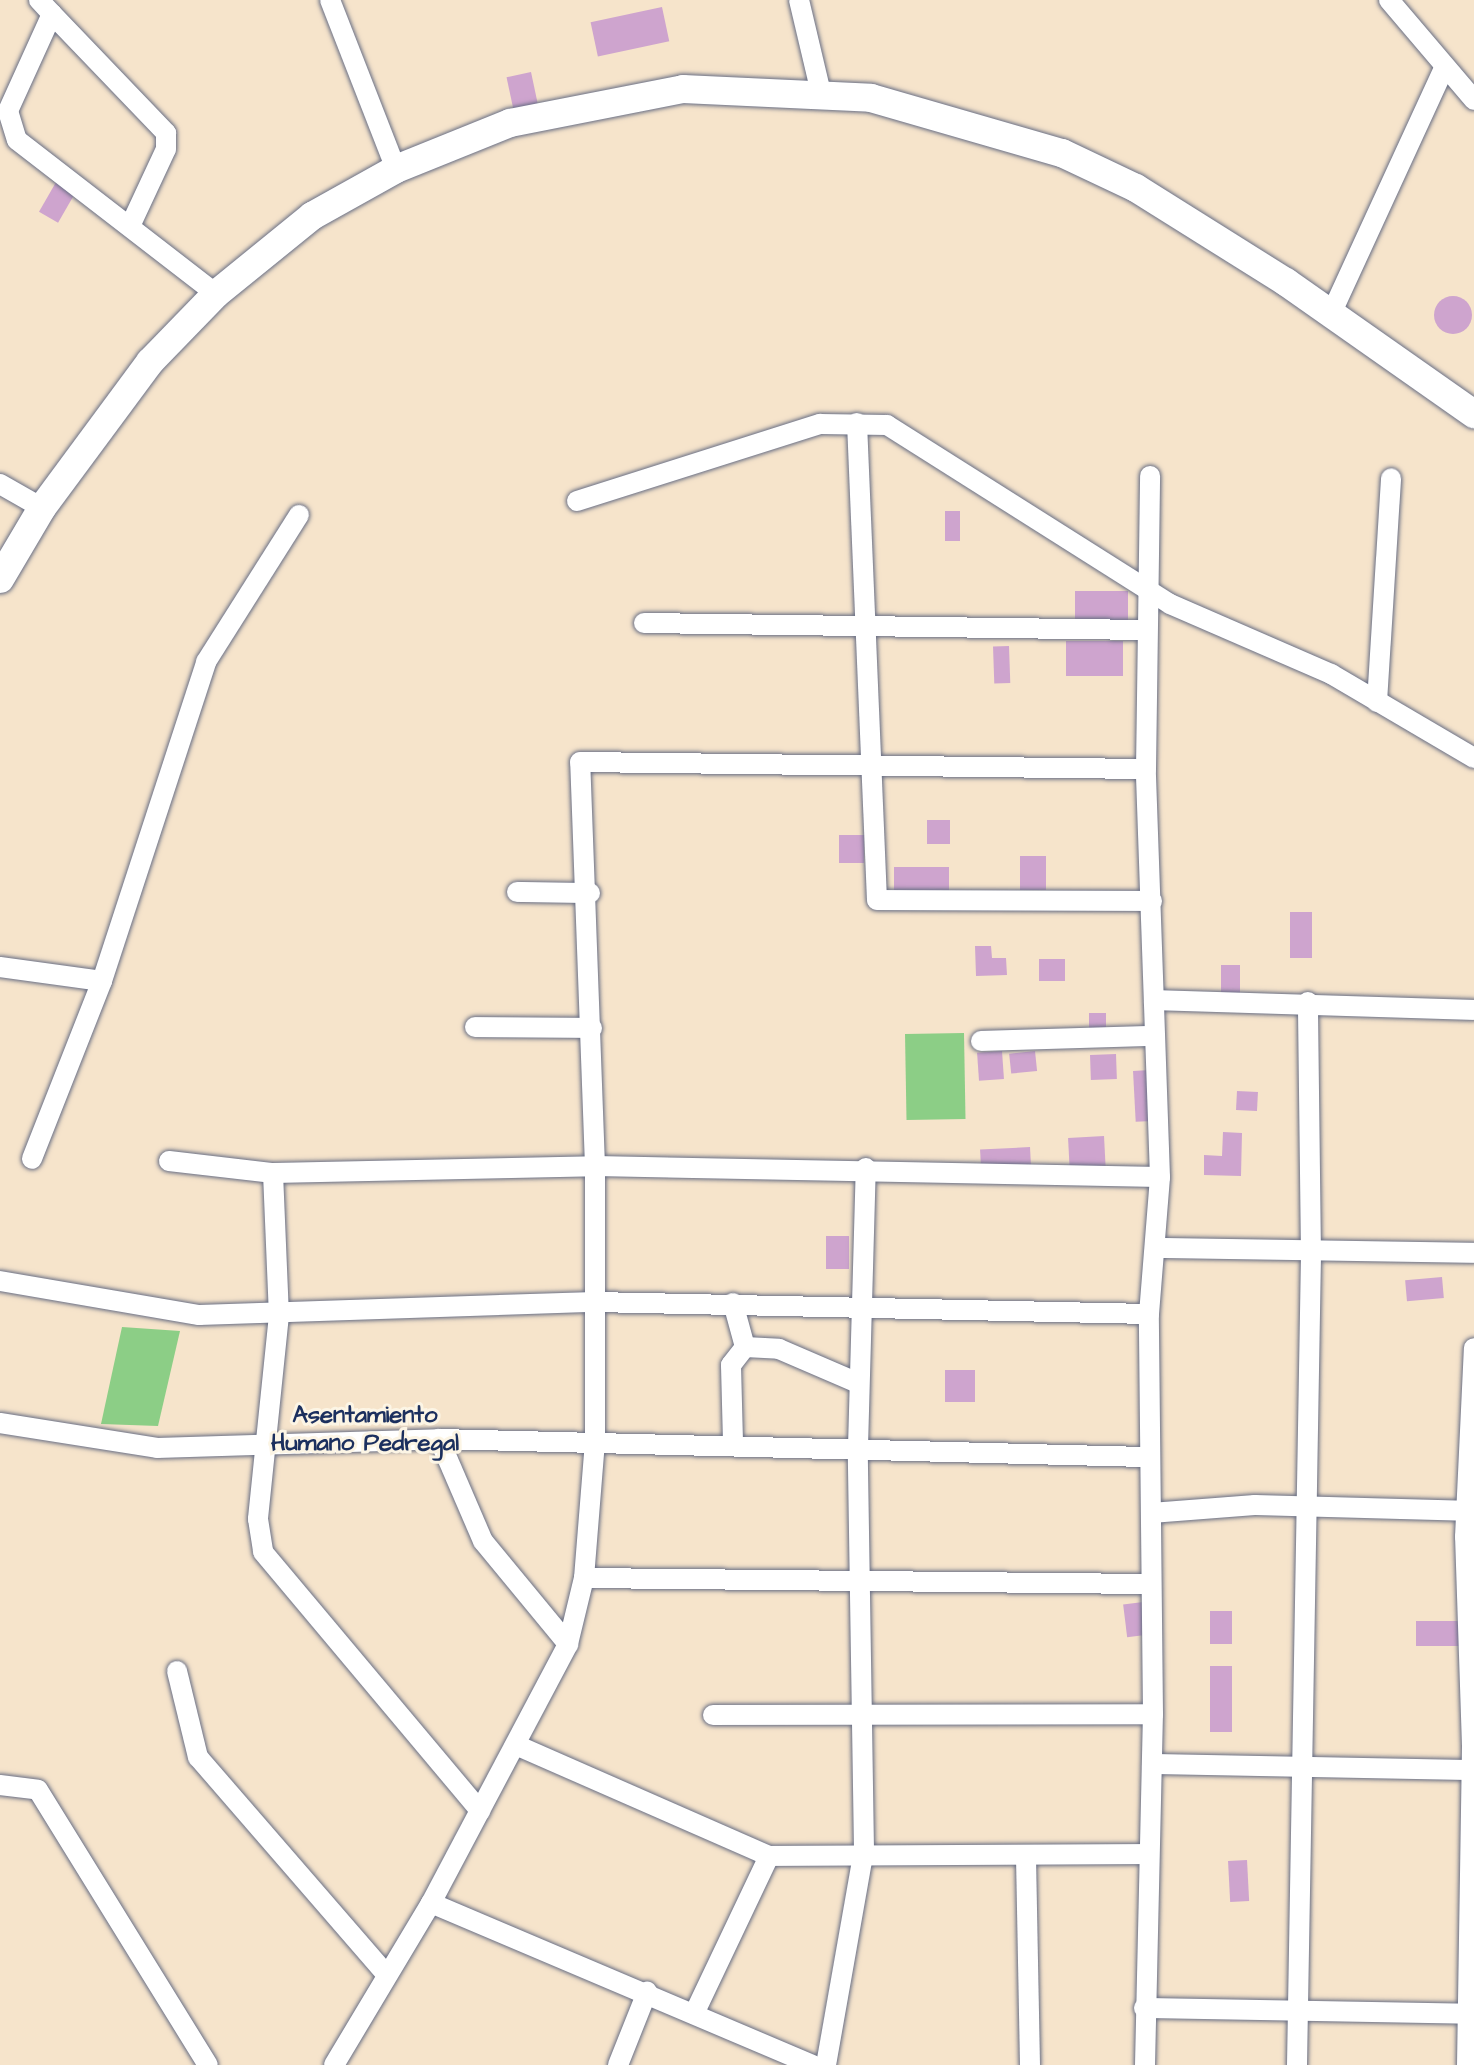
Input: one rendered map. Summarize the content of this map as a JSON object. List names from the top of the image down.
{
  "districts": ["Asentamiento Humano Pedregal"]
}
